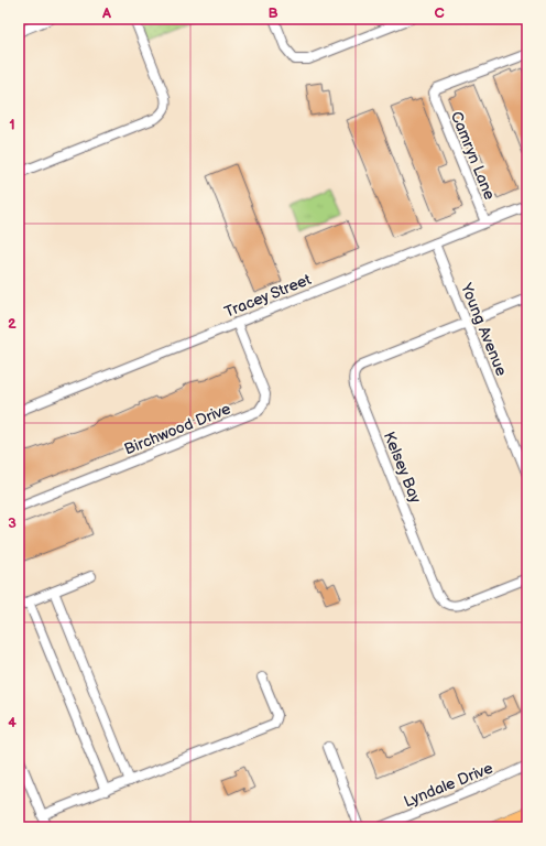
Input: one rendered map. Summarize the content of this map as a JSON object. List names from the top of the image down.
{
  "streets": {
    "street": [
      "Camryn Lane",
      "Tracey Street",
      "Young Avenue",
      "Birchwood Drive",
      "Kelsey Bay",
      "Lyndale Drive"
    ]
  },
  "crossings": [
    ["Camryn Lane", "Tracey Street"],
    ["Tracey Street", "Young Avenue"],
    ["Tracey Street", "Birchwood Drive"],
    ["Young Avenue", "Kelsey Bay"]
  ],
  "grid": {
    "columns": ["A", "B", "C"],
    "rows": [
      "1",
      "2",
      "3",
      "4"
    ]
  }
}
